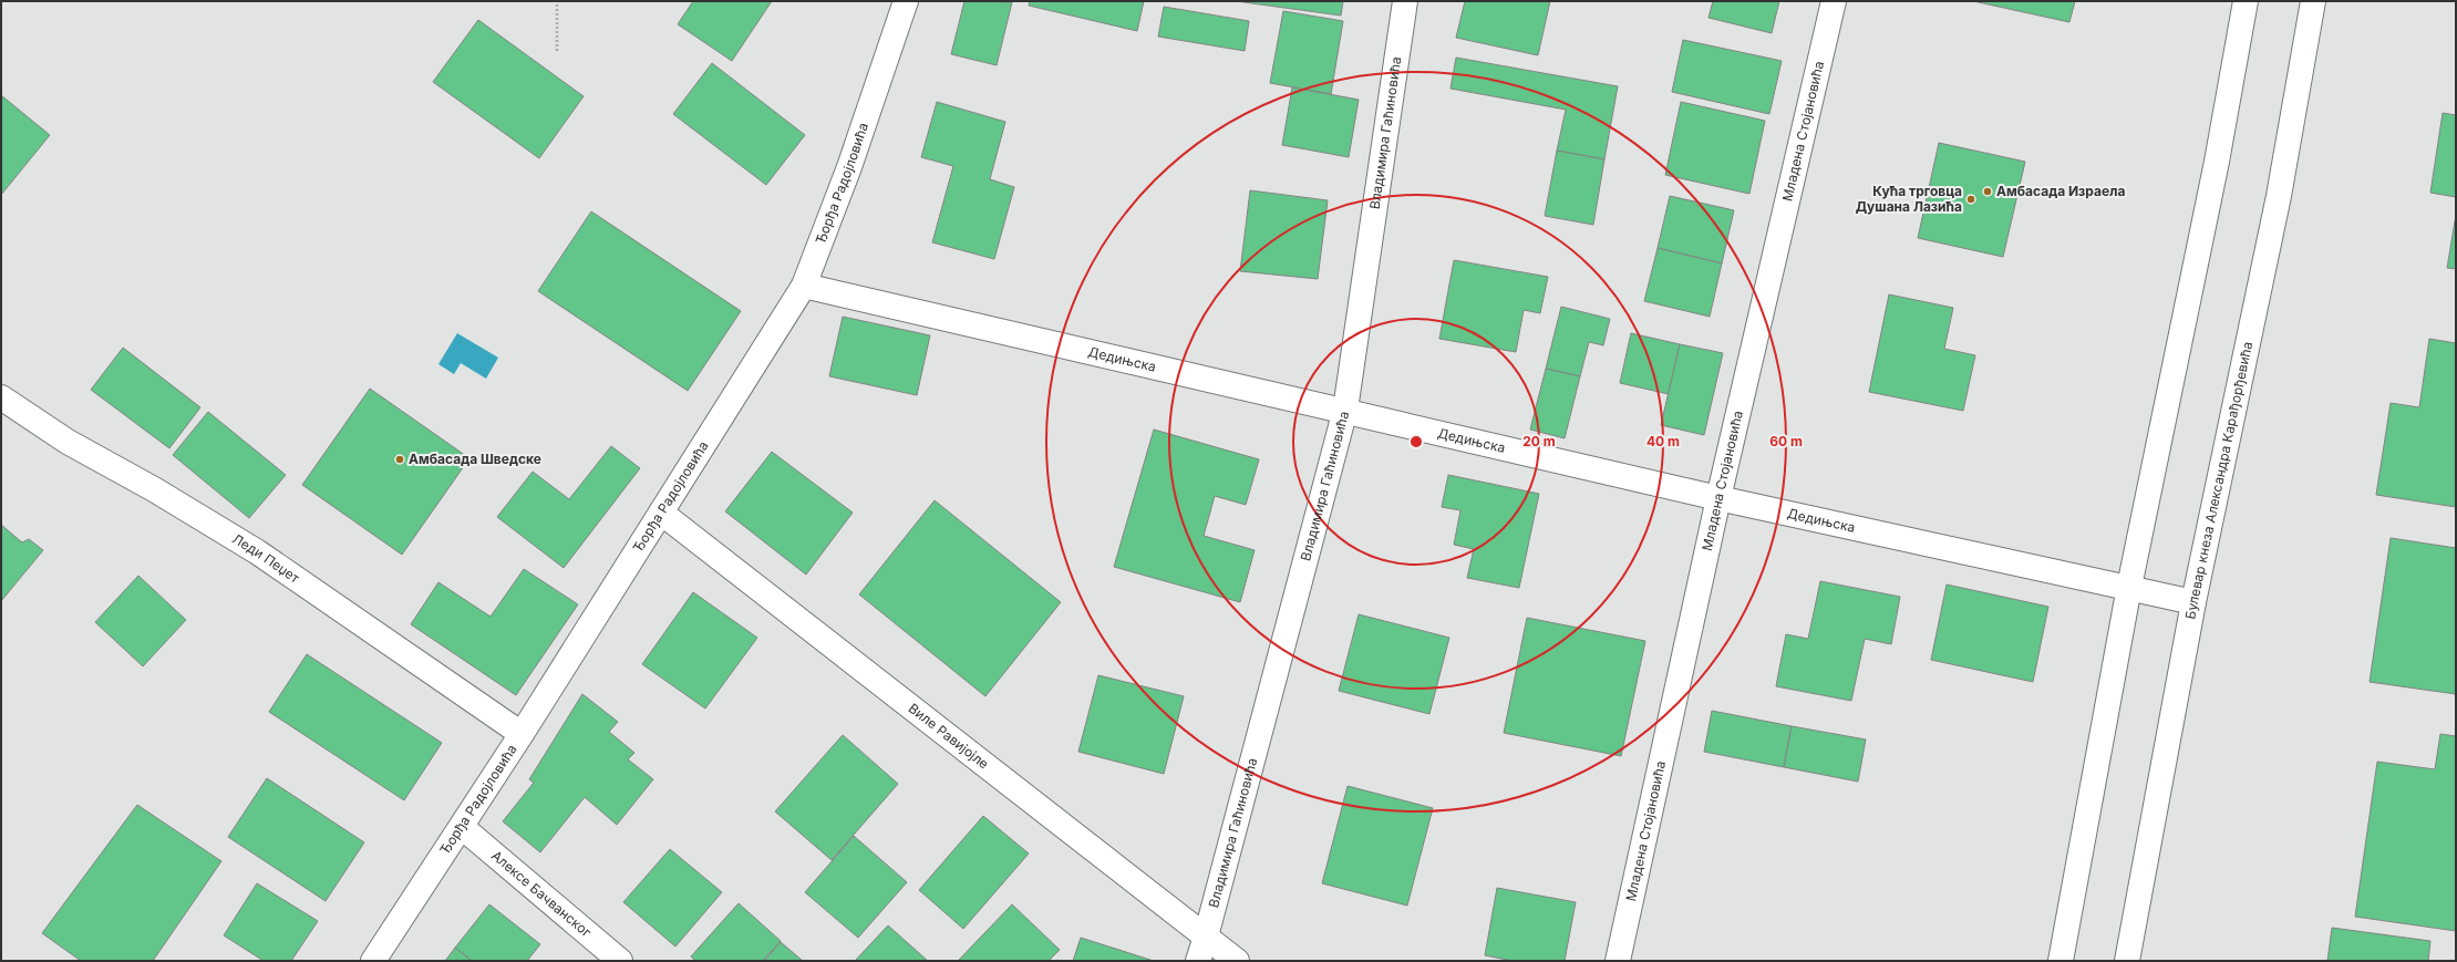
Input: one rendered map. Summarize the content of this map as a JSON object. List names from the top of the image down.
{
  "streets": {
    "street": [
      "Младена Стојановића",
      "Владимира Гаћиновића",
      "Ђорђа Радојловића",
      "Дедињска",
      "Булевар кнеза Александра Карађорђевића",
      "Леди Пеџет",
      "Виле Равијојле",
      "Алексе Бачванског"
    ]
  },
  "crossings": [
    ["Младена Стојановића", "Дедињска"],
    ["Владимира Гаћиновића", "Дедињска"],
    ["Владимира Гаћиновића", "Виле Равијојле"],
    ["Ђорђа Радојловића", "Дедињска"],
    ["Ђорђа Радојловића", "Леди Пеџет"],
    ["Ђорђа Радојловића", "Виле Равијојле"],
    ["Ђорђа Радојловића", "Алексе Бачванског"],
    ["Дедињска", "Булевар кнеза Александра Карађорђевића"]
  ],
  "places": ["Амбасада Израела", "Кућа трговца Душана Лазића", "Амбасада Шведске"],
  "rings": ["20 m", "40 m", "60 m"]
}
